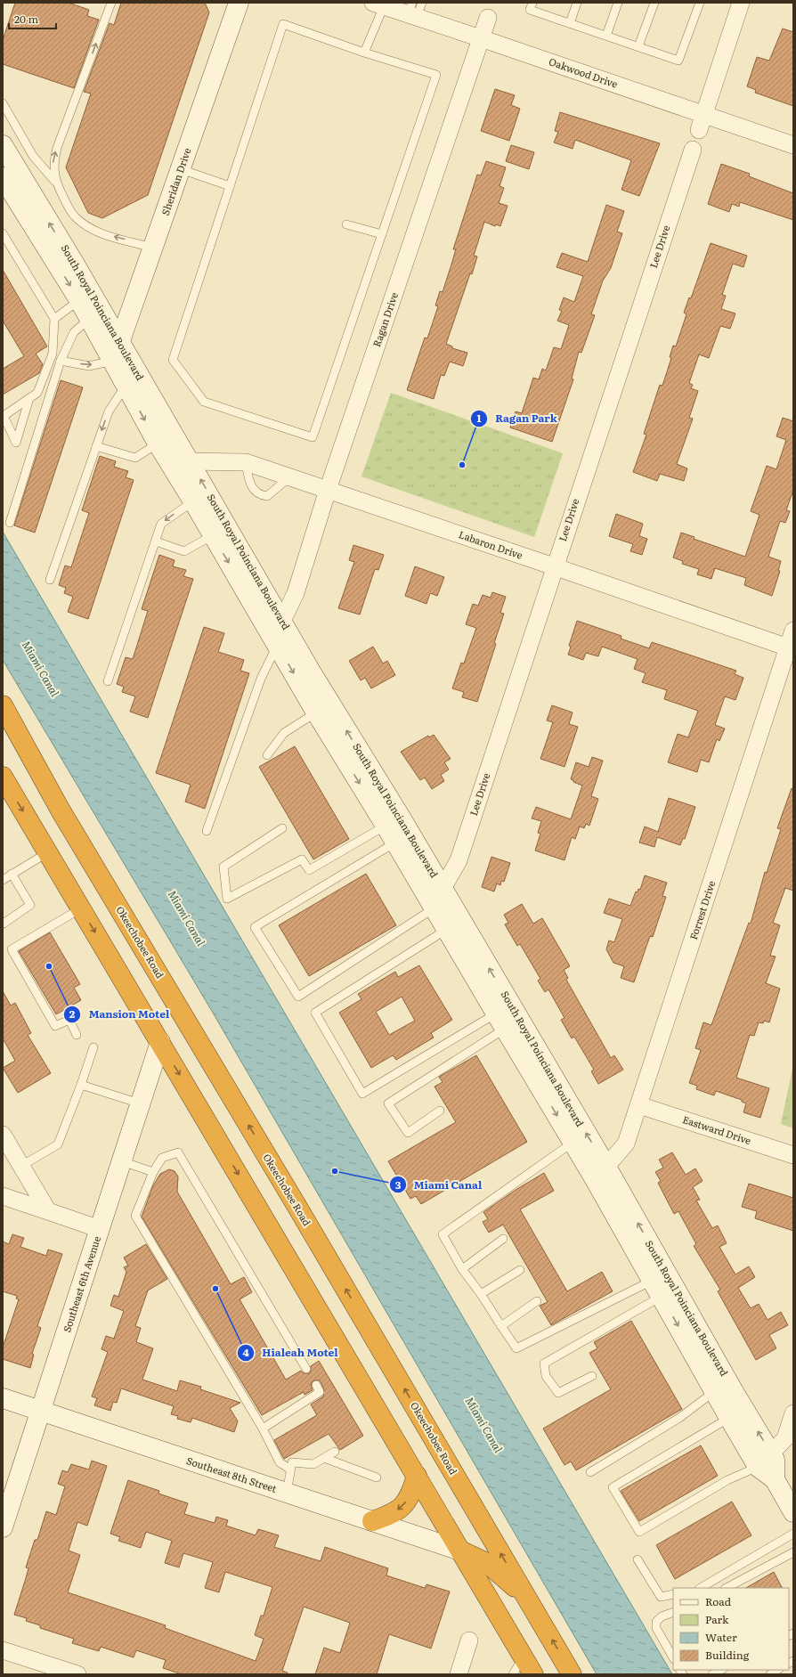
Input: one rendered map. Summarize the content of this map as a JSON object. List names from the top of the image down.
{
  "streets": {
    "highway": ["Okeechobee Road"],
    "street": [
      "Oakwood Drive",
      "Sheridan Drive",
      "Lee Drive",
      "South Royal Poinciana Boulevard",
      "Ragan Drive",
      "Labaron Drive",
      "Forrest Drive",
      "Eastward Drive",
      "Southeast 6th Avenue",
      "Southeast 8th Street"
    ]
  },
  "crossings": [
    ["Oakwood Drive", "Ragan Drive"],
    ["Sheridan Drive", "South Royal Poinciana Boulevard"],
    ["Lee Drive", "South Royal Poinciana Boulevard"],
    ["Lee Drive", "Labaron Drive"],
    ["South Royal Poinciana Boulevard", "Ragan Drive"],
    ["South Royal Poinciana Boulevard", "Labaron Drive"],
    ["South Royal Poinciana Boulevard", "Forrest Drive"],
    ["Ragan Drive", "Labaron Drive"],
    ["Labaron Drive", "Forrest Drive"],
    ["Forrest Drive", "Eastward Drive"],
    ["Southeast 6th Avenue", "Southeast 8th Street"]
  ],
  "water": ["Miami Canal"],
  "places": [
    "Ragan Park",
    "Mansion Motel",
    "Miami Canal",
    "Hialeah Motel"
  ],
  "legend": [
    "Road",
    "Park",
    "Water",
    "Building"
  ],
  "scale_bar": "20 m"
}
